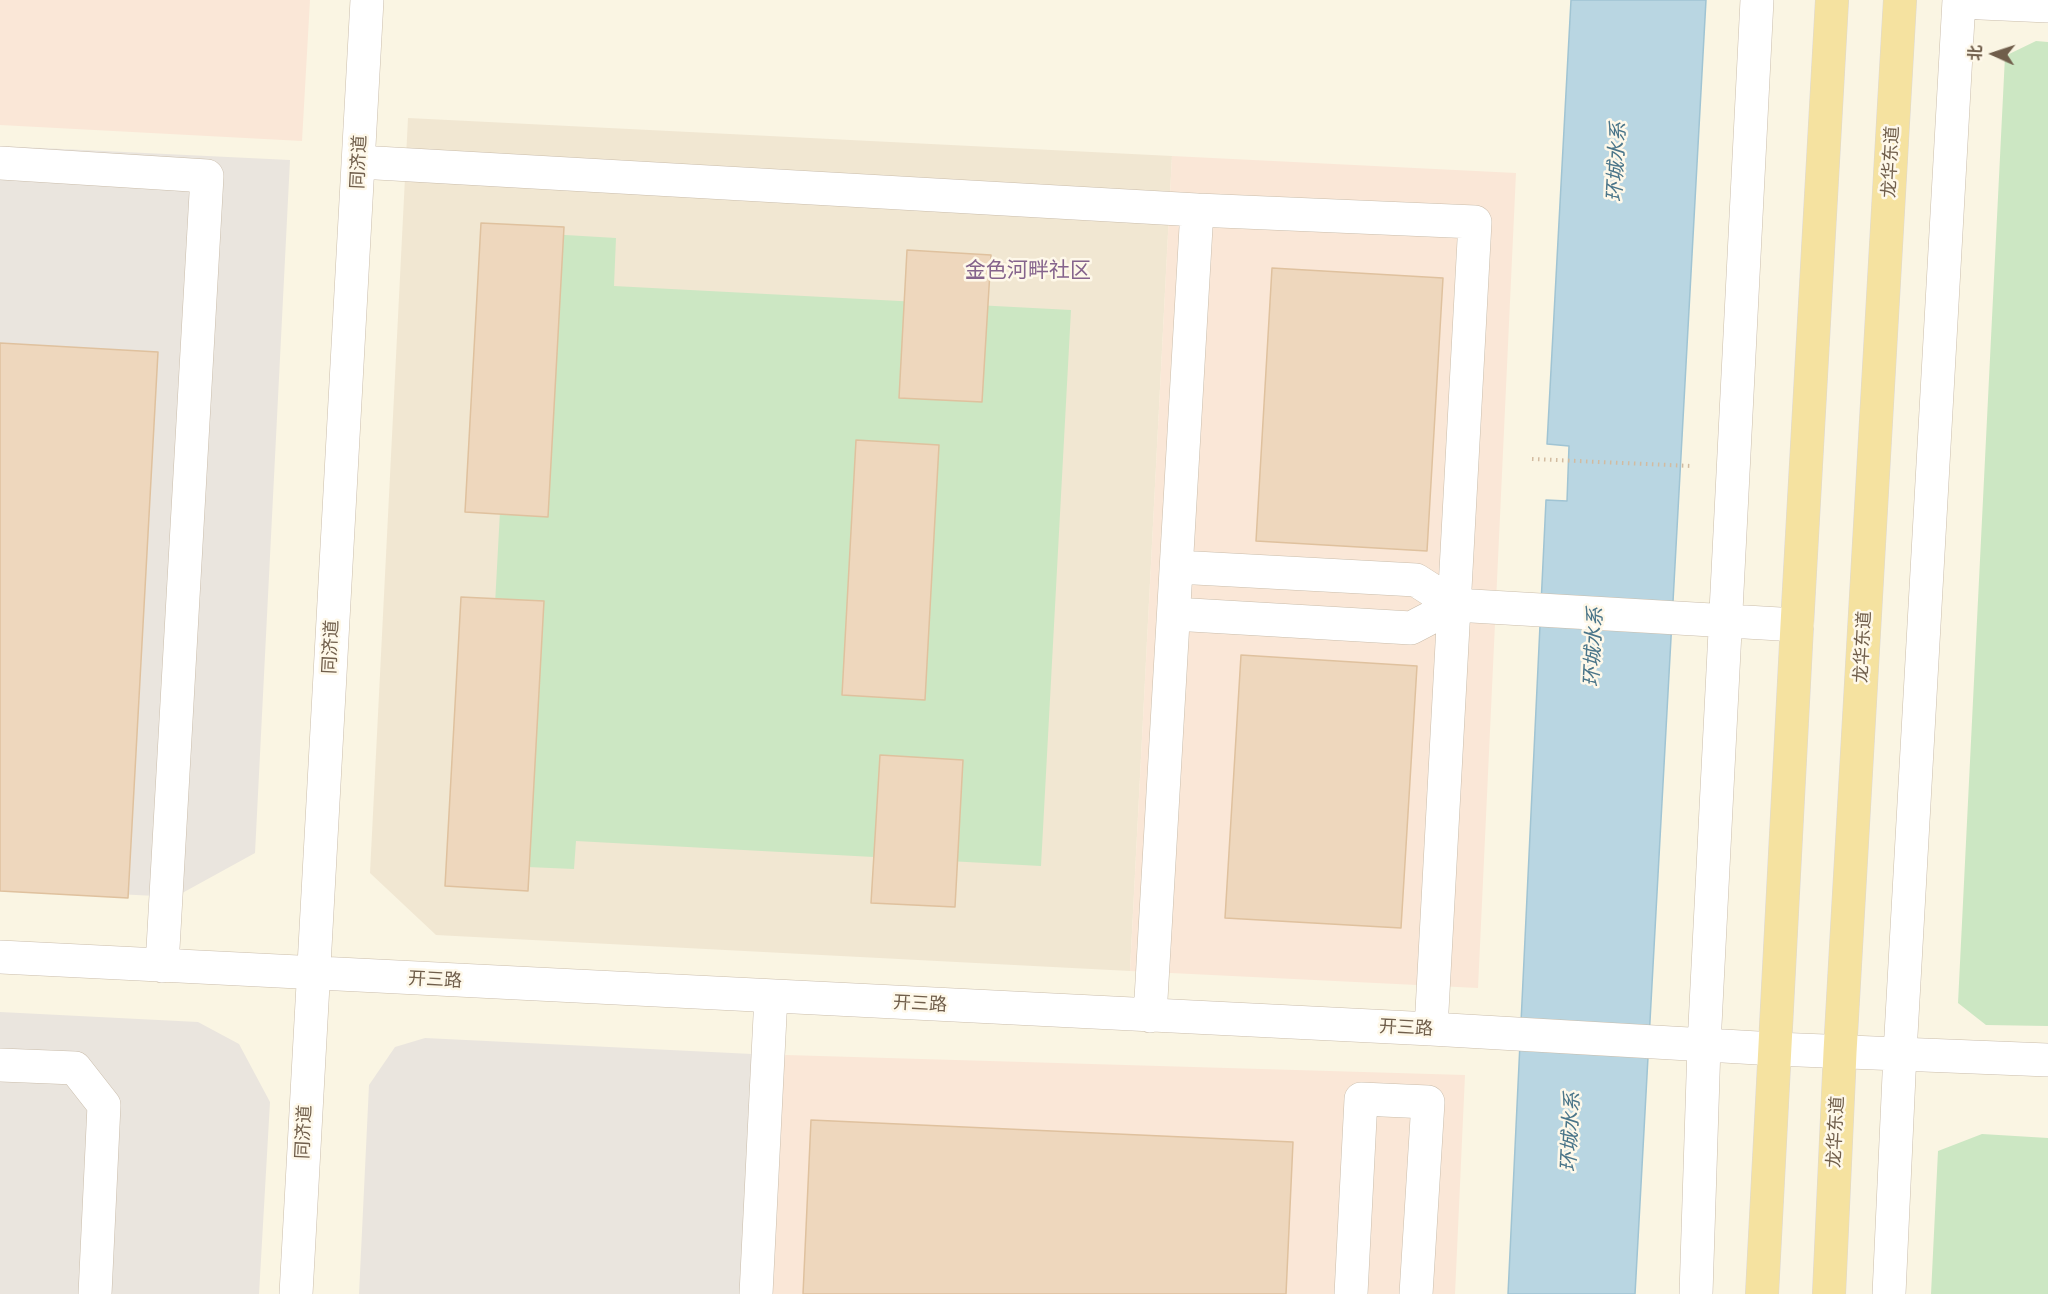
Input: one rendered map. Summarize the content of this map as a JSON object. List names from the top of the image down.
{
  "streets": {
    "main road": ["龙华东道"],
    "street": ["同济道", "开三路"]
  },
  "crossings": [
    ["同济道", "开三路"],
    ["龙华东道", "开三路"]
  ],
  "districts": ["金色河畔社区"],
  "water": ["环城水系"],
  "north": "left"
}
